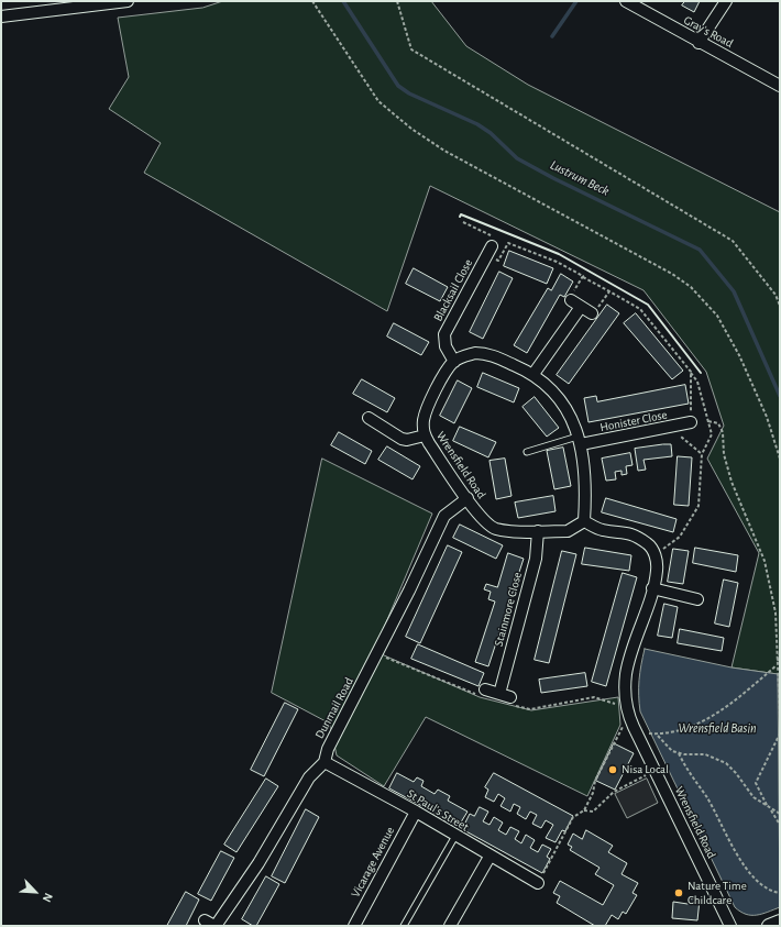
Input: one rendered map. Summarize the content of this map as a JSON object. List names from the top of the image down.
{
  "streets": {
    "street": [
      "Gray's Road",
      "Blacksail Close",
      "Honister Close",
      "Wrensfield Road",
      "Stainmore Close",
      "Dunmail Road",
      "St Paul's Street",
      "Vicarage Avenue"
    ]
  },
  "crossings": [
    ["Blacksail Close", "Wrensfield Road"],
    ["Wrensfield Road", "Stainmore Close"],
    ["Wrensfield Road", "Dunmail Road"],
    ["Dunmail Road", "St Paul's Street"],
    ["St Paul's Street", "Vicarage Avenue"]
  ],
  "water": ["Lustrum Beck", "Wrensfield Basin"],
  "places": ["Nisa Local", "Nature Time Childcare"],
  "north": "bottom right"
}
